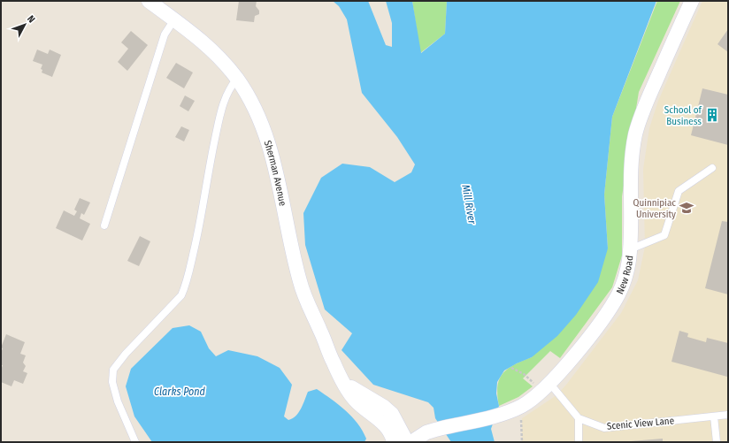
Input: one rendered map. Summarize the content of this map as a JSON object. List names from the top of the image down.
{
  "streets": {
    "street": ["Sherman Avenue", "New Road"],
    "lane": ["Scenic View Lane"]
  },
  "crossings": [
    ["New Road", "Scenic View Lane"]
  ],
  "water": ["Mill River", "Clarks Pond"],
  "places": {
    "building": ["School of Business"],
    "school or university": ["Quinnipiac University"]
  },
  "north": "top right"
}
